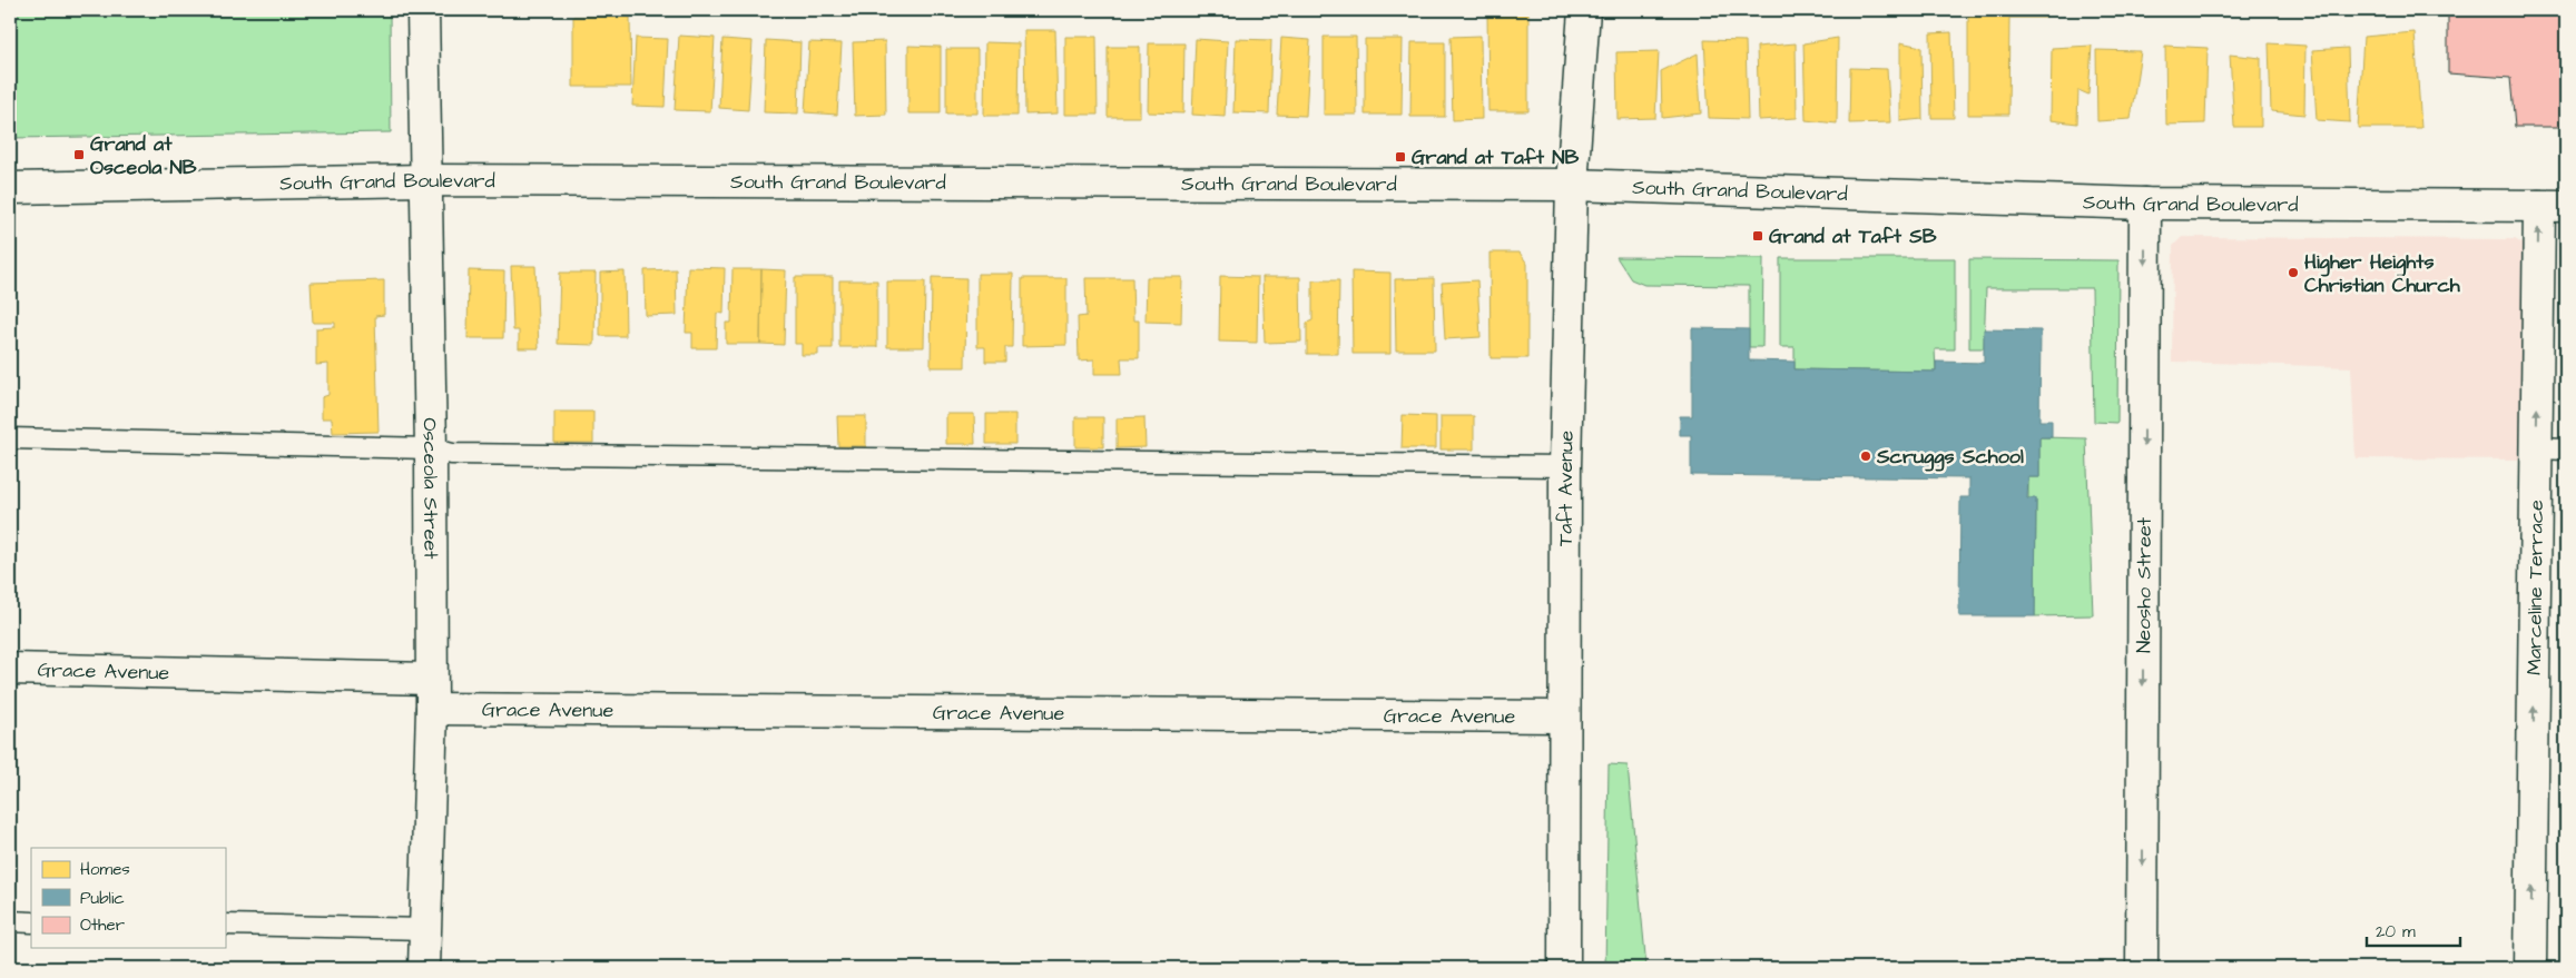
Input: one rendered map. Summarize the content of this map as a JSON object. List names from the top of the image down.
{
  "streets": {
    "street": [
      "South Grand Boulevard",
      "Taft Avenue",
      "Osceola Street",
      "Neosho Street",
      "Marceline Terrace",
      "Grace Avenue"
    ]
  },
  "crossings": [
    ["South Grand Boulevard", "Taft Avenue"],
    ["South Grand Boulevard", "Osceola Street"],
    ["South Grand Boulevard", "Neosho Street"],
    ["South Grand Boulevard", "Marceline Terrace"],
    ["Taft Avenue", "Grace Avenue"],
    ["Osceola Street", "Grace Avenue"]
  ],
  "one_way": ["Neosho Street", "Marceline Terrace"],
  "places": {
    "transit": ["Grand at Osceola NB", "Grand at Taft NB", "Grand at Taft SB"],
    "other": ["Higher Heights Christian Church", "Scruggs School"]
  },
  "legend": ["Homes", "Public", "Other"],
  "scale_bar": "20 m"
}
